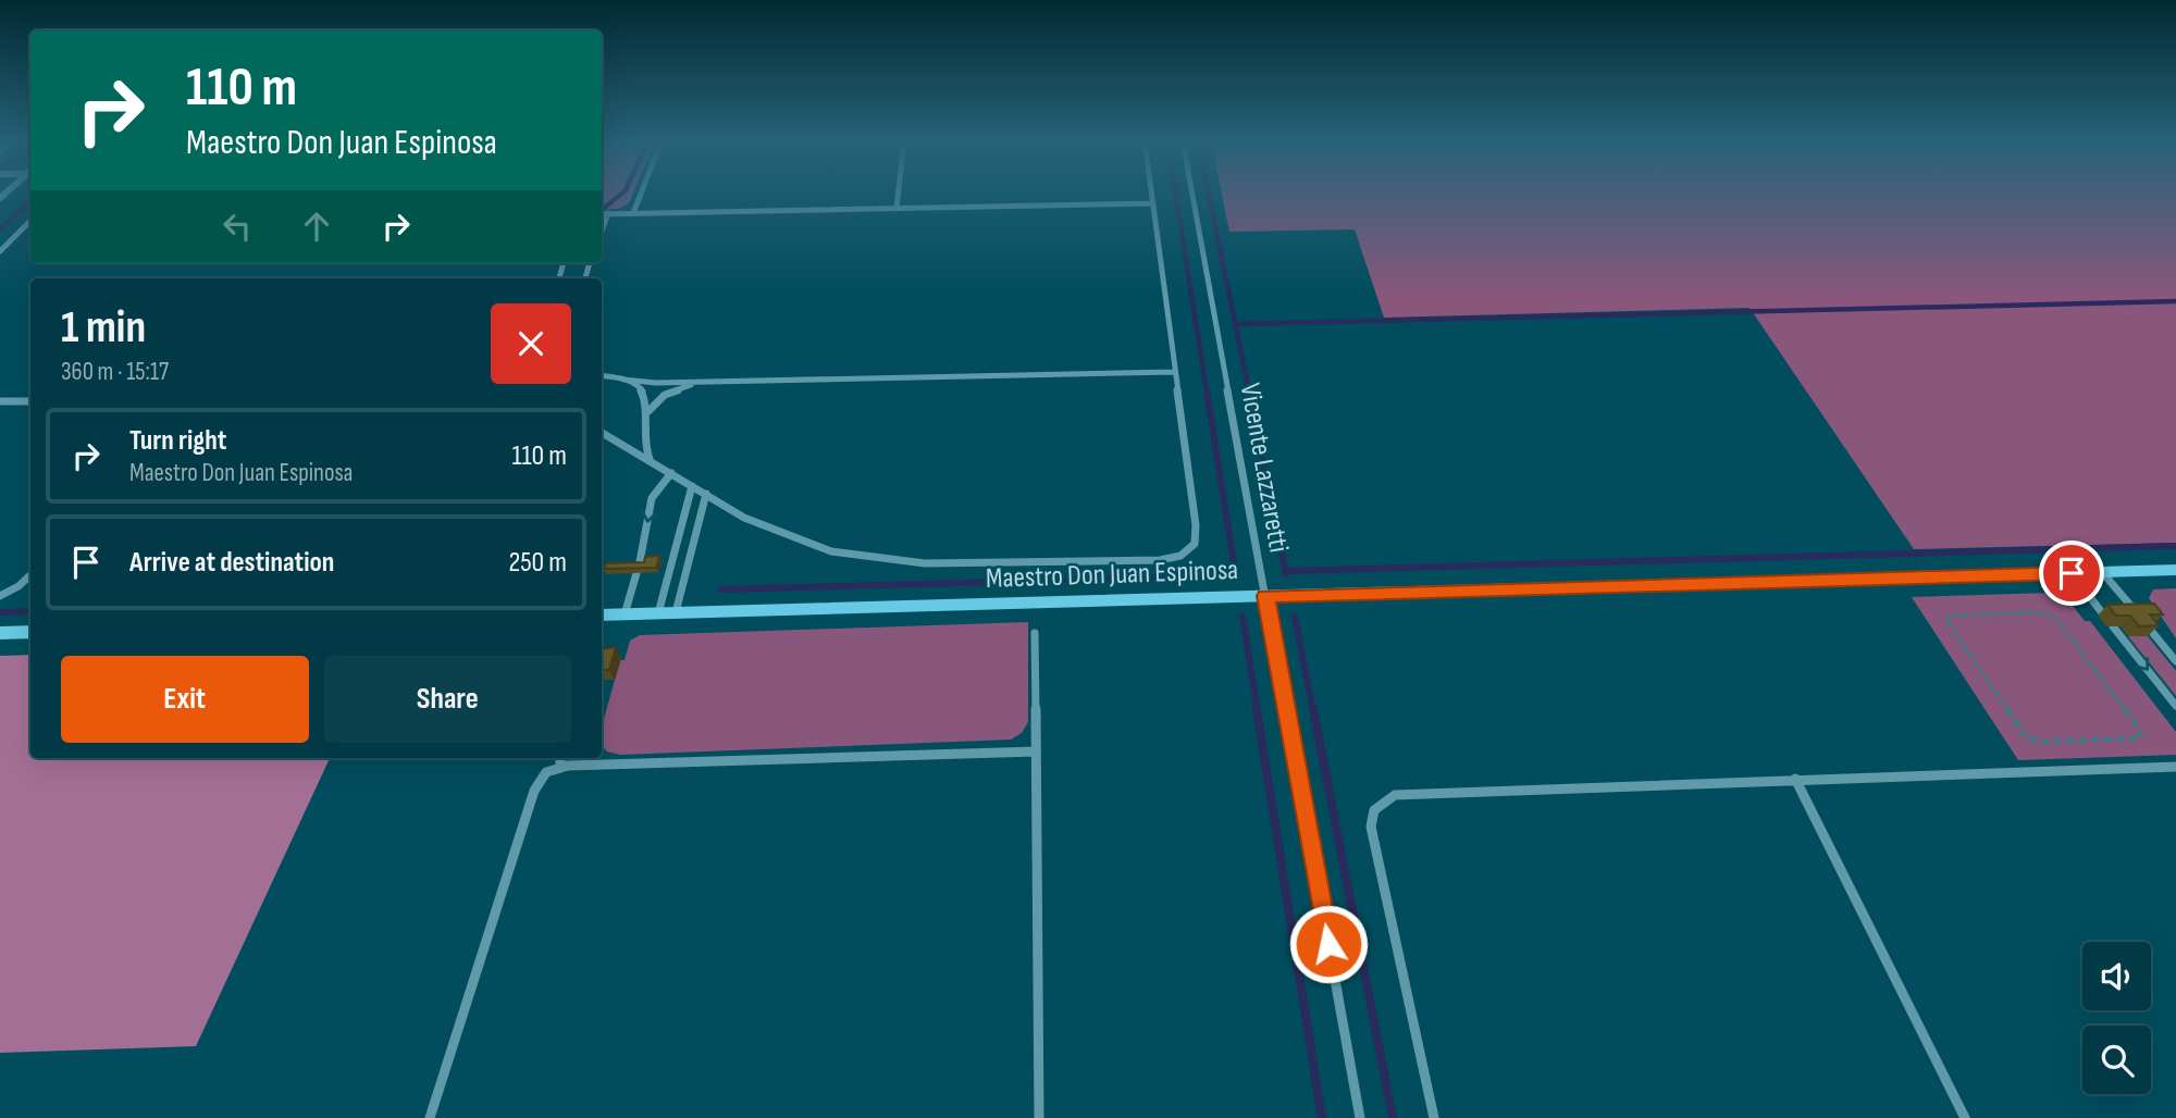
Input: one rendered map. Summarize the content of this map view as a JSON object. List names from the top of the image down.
{
  "streets": {
    "main road": ["Maestro Don Juan Espinosa"],
    "street": ["Vicente Lazzaretti"]
  },
  "crossings": [
    ["Vicente Lazzaretti", "Maestro Don Juan Espinosa"]
  ],
  "page": {
    "turn": ["110 m", "Maestro Don Juan Espinosa"],
    "heading": ["1 min", "360 m · 15:17"],
    "list": [
      {
        "name": "Turn right",
        "note": "Maestro Don Juan Espinosa",
        "value": "110 m"
      },
      {
        "name": "Arrive at destination",
        "value": "250 m"
      }
    ],
    "buttons": ["Exit", "Share"]
  }
}
